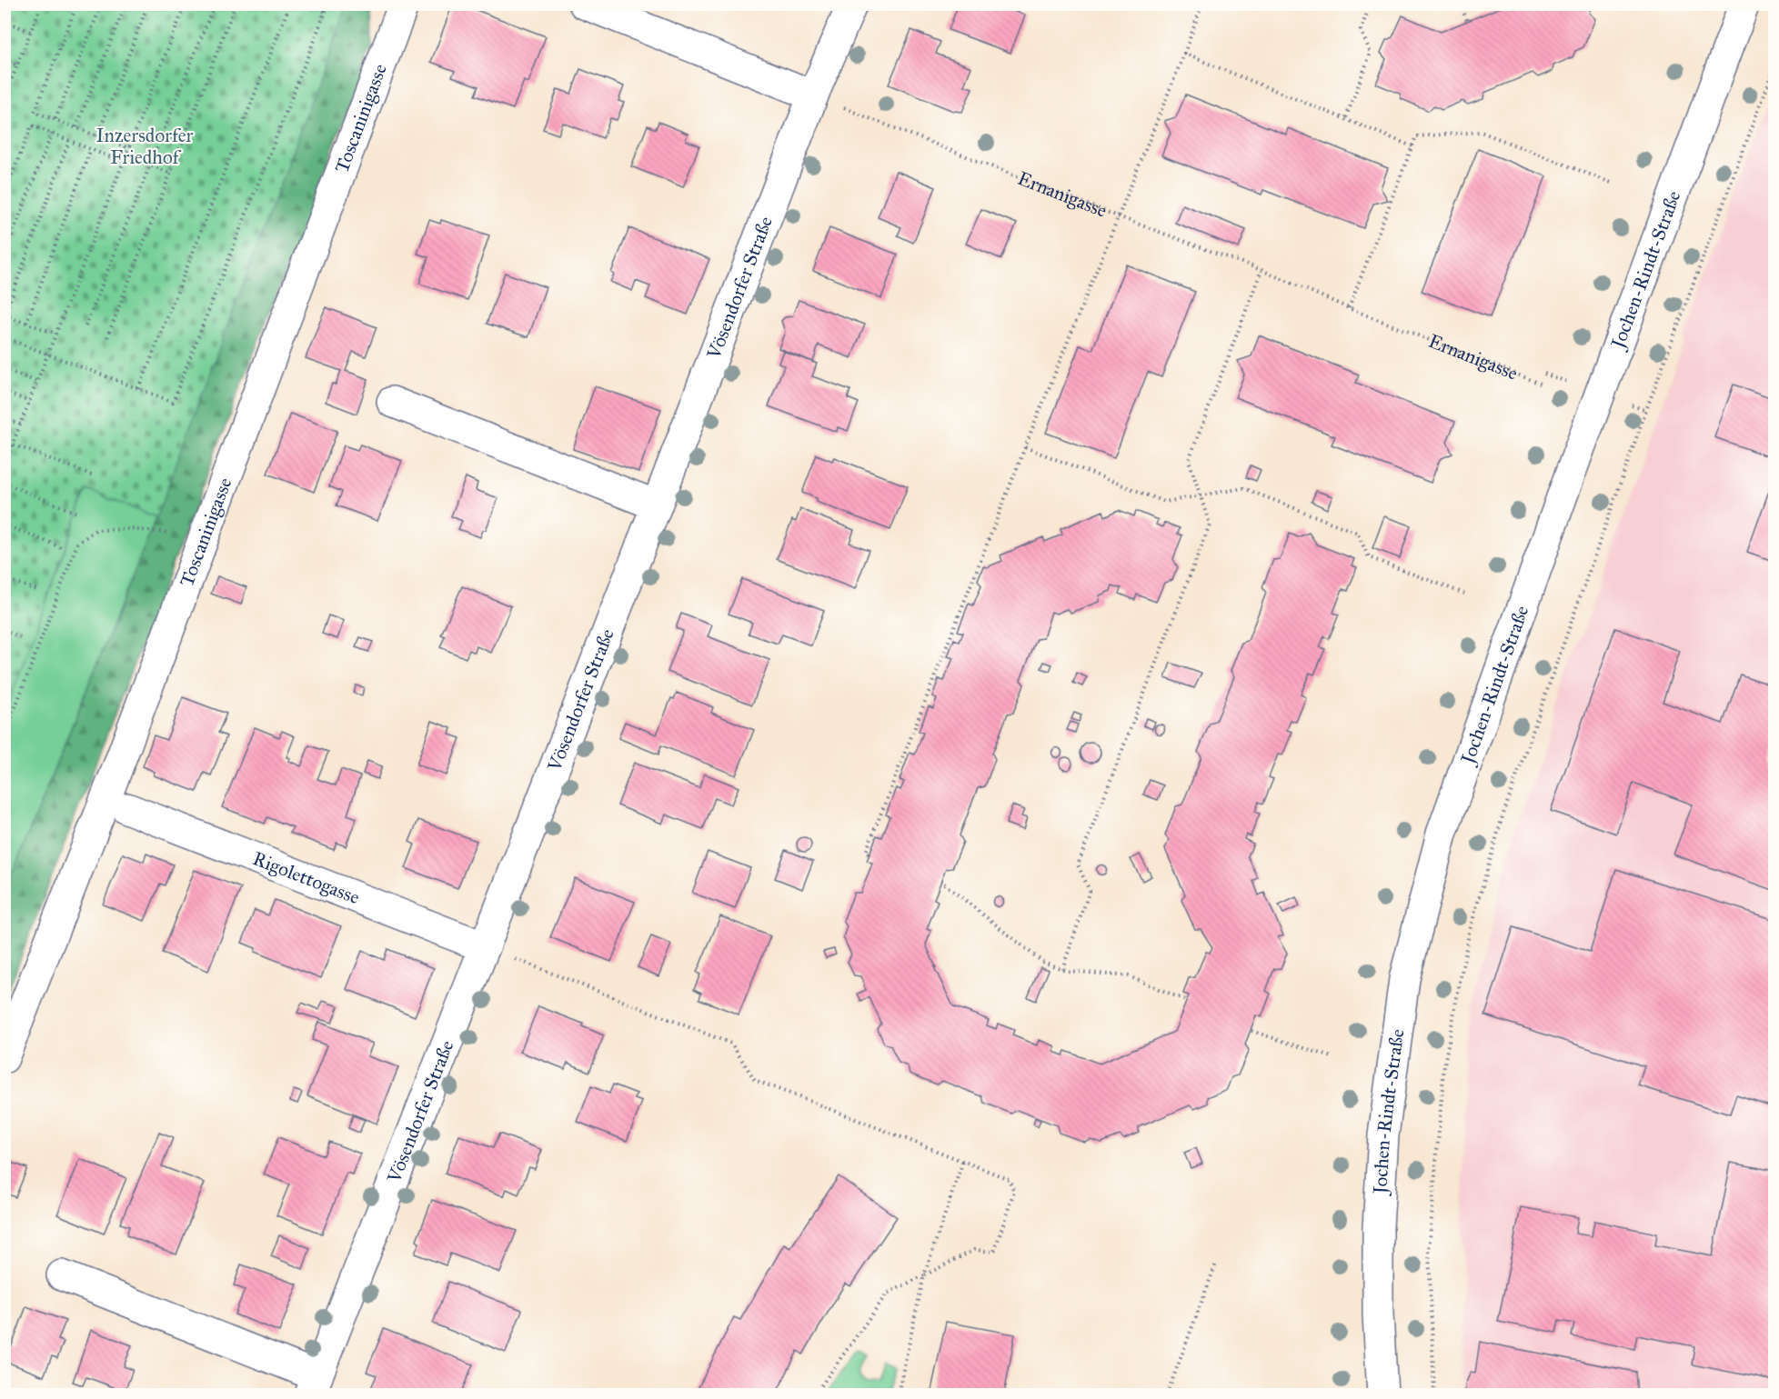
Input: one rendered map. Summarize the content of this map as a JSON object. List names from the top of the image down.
{
  "streets": {
    "street": [
      "Toscaninigasse",
      "Jochen-Rindt-Straße",
      "Vösendorfer Straße",
      "Rigolettogasse"
    ],
    "path": ["Ernanigasse"]
  },
  "crossings": [
    ["Ernanigasse", "Vösendorfer Straße"],
    ["Vösendorfer Straße", "Rigolettogasse"]
  ],
  "parks": ["Inzersdorfer Friedhof"]
}
